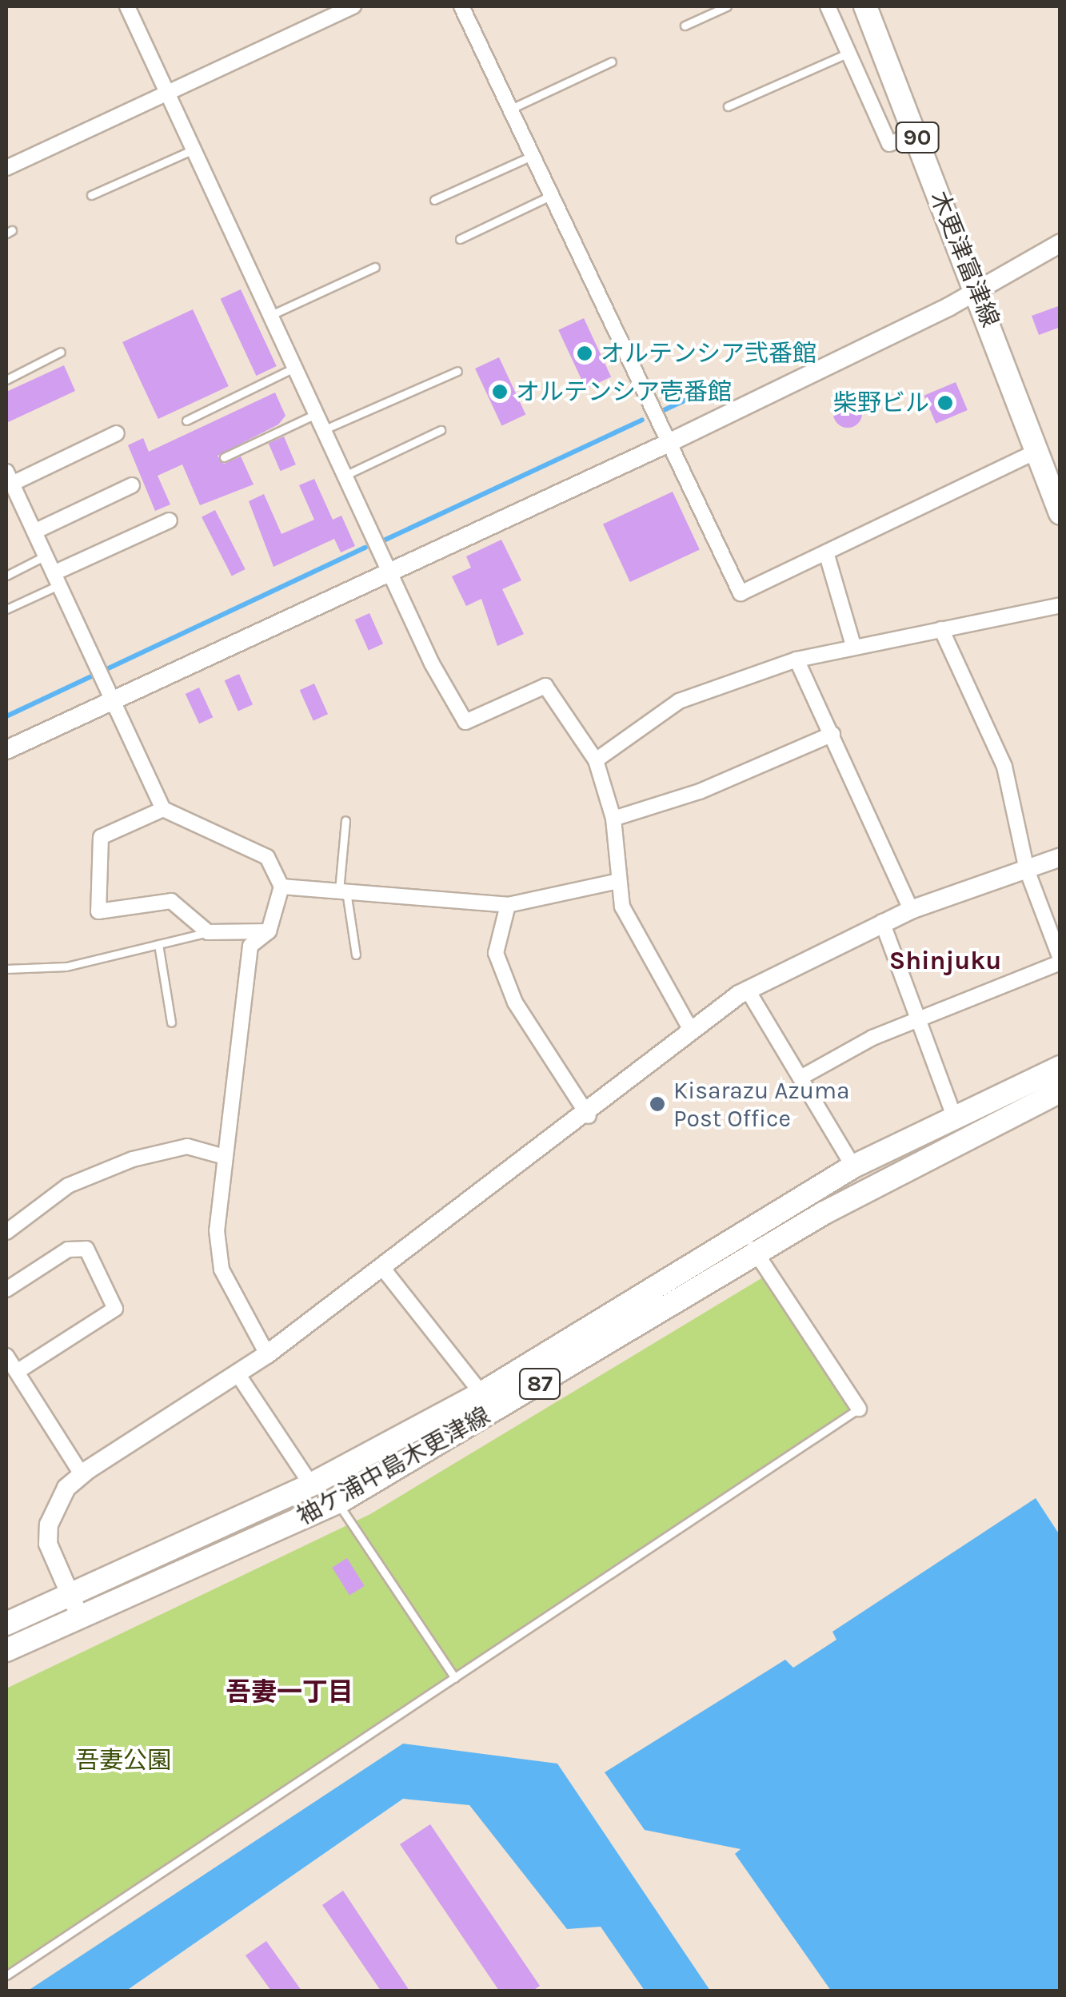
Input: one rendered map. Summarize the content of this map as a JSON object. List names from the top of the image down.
{
  "streets": {
    "main road": [
      "90",
      "木更津富津線",
      "87",
      "袖ケ浦中島木更津線"
    ]
  },
  "districts": ["Shinjuku", "吾妻一丁目"],
  "parks": ["吾妻公園"],
  "places": [
    "オルテンシア弐番館",
    "オルテンシア壱番館",
    "柴野ビル",
    "Kisarazu Azuma Post Office"
  ]
}
